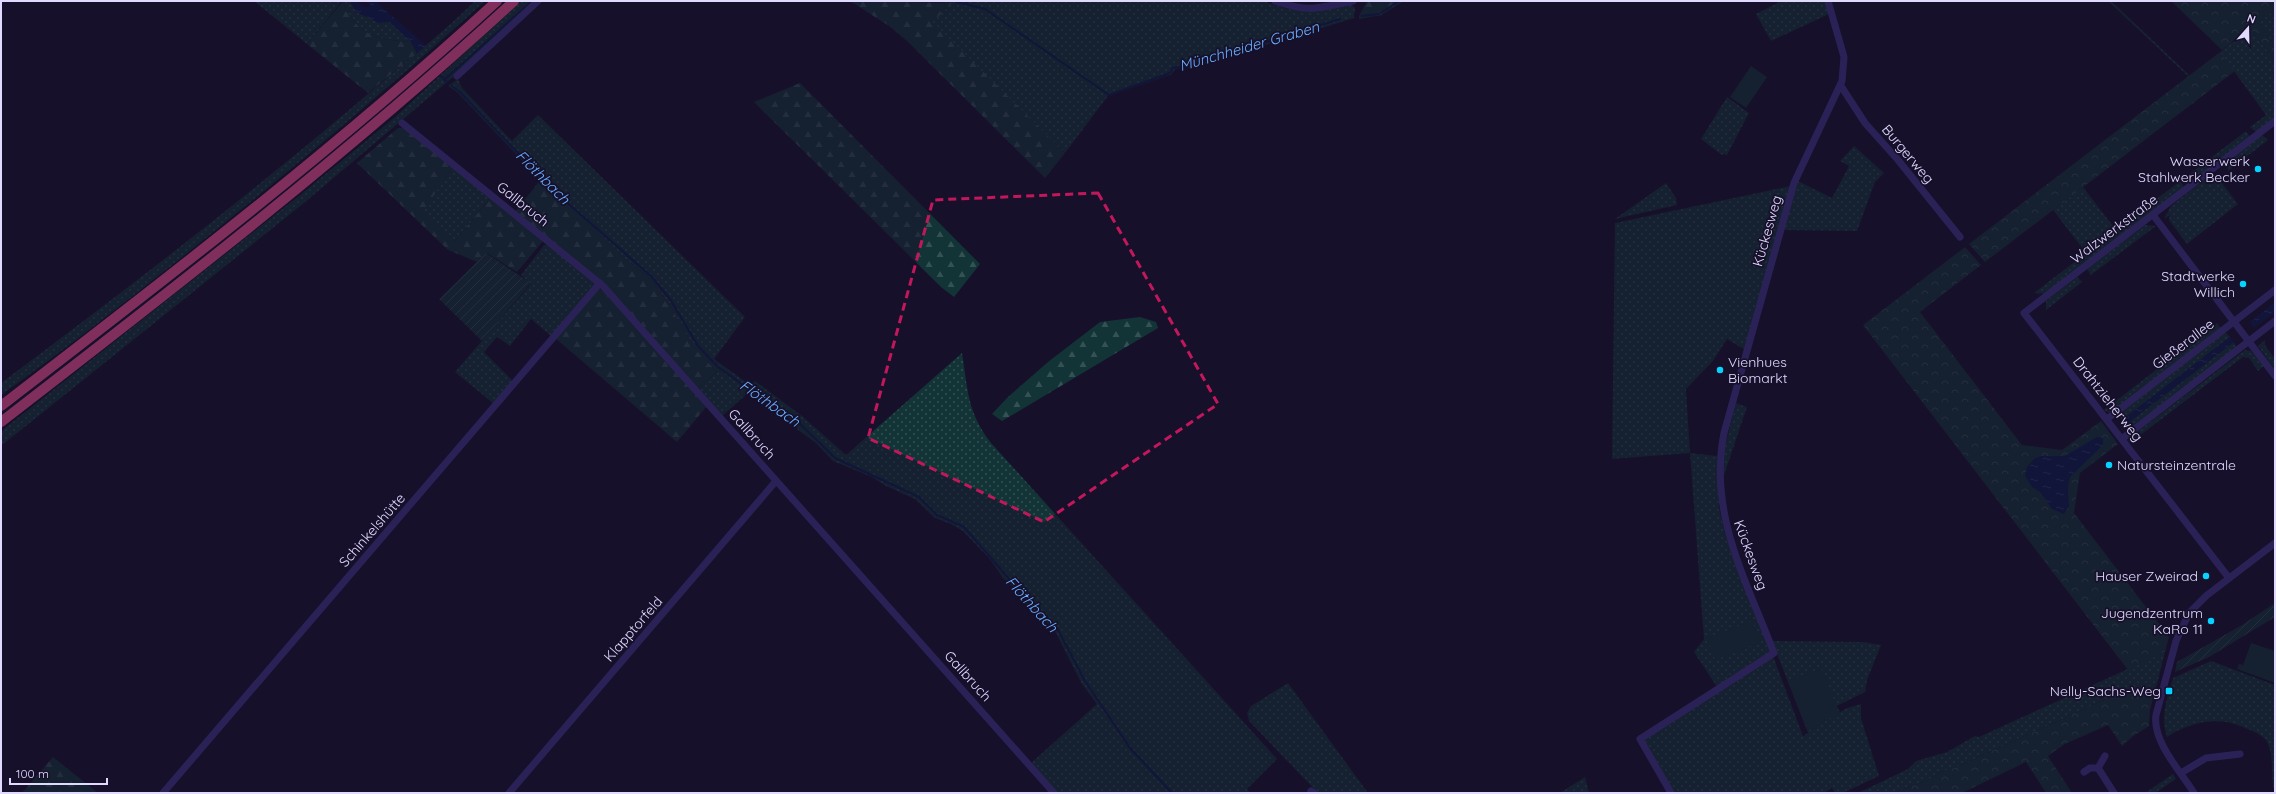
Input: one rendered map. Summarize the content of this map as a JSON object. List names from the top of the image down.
{
  "streets": {
    "street": [
      "Burgerweg",
      "Gallbruch",
      "Walzwerkstraße",
      "Kückesweg",
      "Gießerallee",
      "Drahtzieherweg",
      "Schinkelshütte",
      "Klapptorfeld"
    ]
  },
  "crossings": [
    ["Burgerweg", "Kückesweg"],
    ["Gallbruch", "Schinkelshütte"],
    ["Gallbruch", "Klapptorfeld"],
    ["Walzwerkstraße", "Drahtzieherweg"],
    ["Gießerallee", "Drahtzieherweg"]
  ],
  "water": ["Münchheider Graben", "Flöthbach"],
  "places": {
    "other": [
      "Wasserwerk Stahlwerk Becker",
      "Stadtwerke Willich",
      "Vienhues Biomarkt",
      "Natursteinzentrale",
      "Hauser Zweirad",
      "Jugendzentrum KaRo 11"
    ],
    "transit": ["Nelly-Sachs-Weg"]
  },
  "scale_bar": "100 m",
  "north": "top"
}
